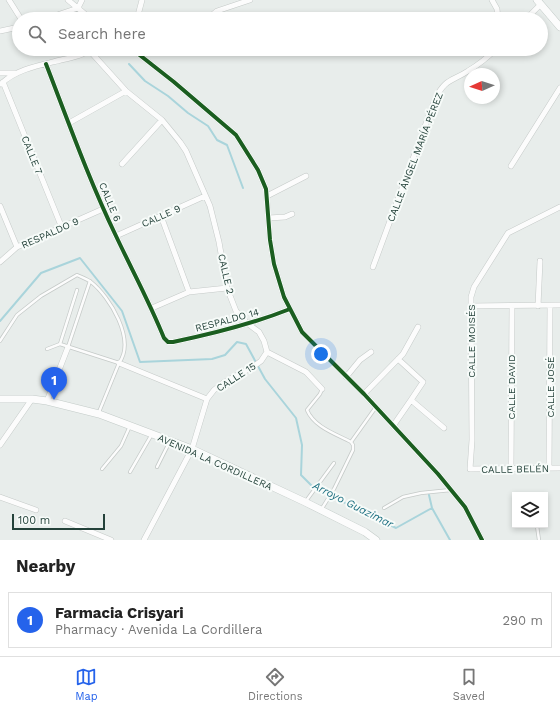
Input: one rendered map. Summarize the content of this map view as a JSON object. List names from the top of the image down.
{
  "streets": {
    "main road": ["AVENIDA LA CORDILLERA"],
    "street": [
      "CALLE 7",
      "CALLE ÁNGEL MARÍA PÉREZ",
      "CALLE 6",
      "CALLE 9",
      "RESPALDO 9",
      "CALLE 2",
      "RESPALDO 14",
      "CALLE MOISÉS",
      "CALLE 15",
      "CALLE DAVID",
      "CALLE JOSÉ",
      "CALLE BELÉN"
    ]
  },
  "crossings": [
    ["CALLE 7", "RESPALDO 9"],
    ["CALLE 6", "CALLE 9"],
    ["CALLE 6", "RESPALDO 9"],
    ["CALLE 6", "RESPALDO 14"],
    ["CALLE 9", "CALLE 2"],
    ["CALLE 2", "RESPALDO 14"],
    ["CALLE 2", "CALLE 15"],
    ["CALLE MOISÉS", "CALLE BELÉN"],
    ["CALLE 15", "AVENIDA LA CORDILLERA"],
    ["CALLE DAVID", "CALLE BELÉN"],
    ["CALLE JOSÉ", "CALLE BELÉN"]
  ],
  "water": ["Arroyo Guazimar"],
  "scale_bar": "100 m",
  "north": "left",
  "page": {
    "search": "Search here",
    "pins": "1",
    "scale": "100 m",
    "heading": "Nearby",
    "list": [
      {
        "mark": "1",
        "name": "Farmacia Crisyari",
        "note": "Pharmacy · Avenida La Cordillera",
        "value": "290 m"
      }
    ],
    "nav": ["Map", "Directions", "Saved"]
  }
}
